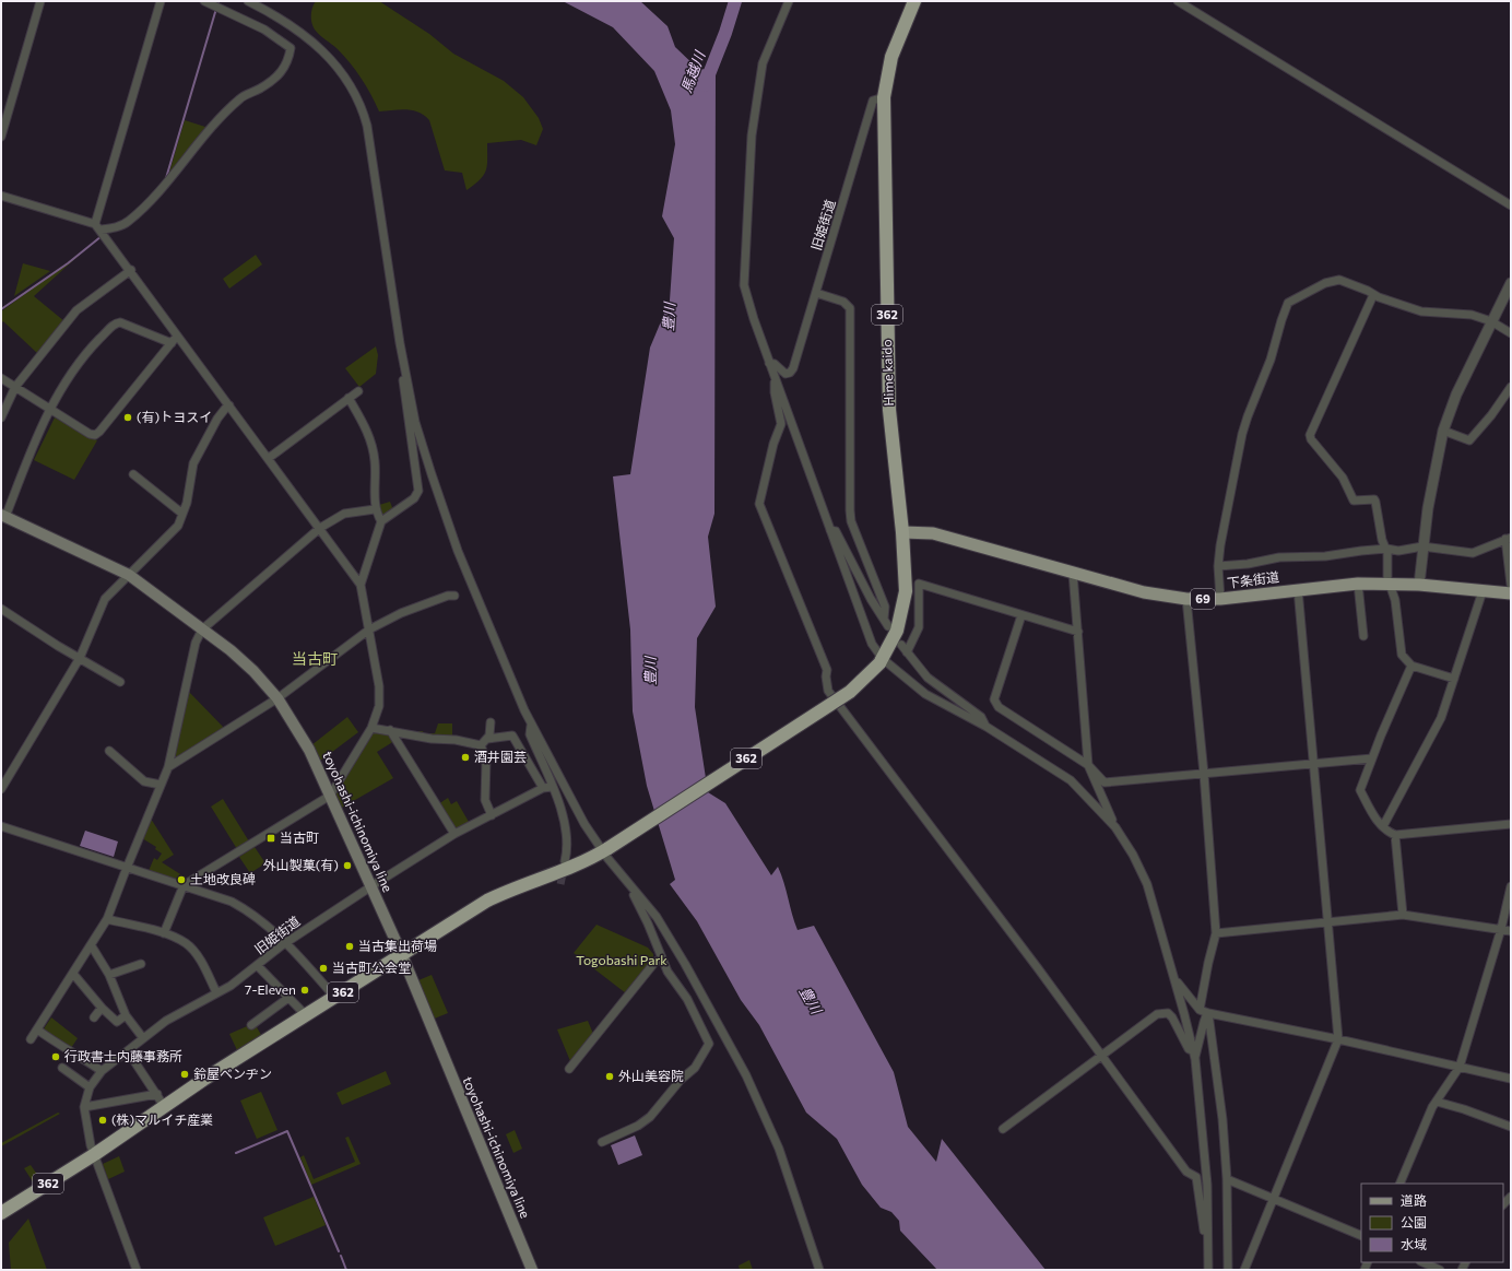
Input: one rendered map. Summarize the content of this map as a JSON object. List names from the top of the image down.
{
  "streets": {
    "highway": ["362", "Hime kaido"],
    "main road": ["下条街道", "69", "toyohashi-ichinomiya line"],
    "street": ["旧姫街道"]
  },
  "crossings": [
    ["旧姫街道", "362"],
    ["旧姫街道", "Hime kaido"],
    ["旧姫街道", "toyohashi-ichinomiya line"],
    ["362", "Hime kaido"],
    ["362", "toyohashi-ichinomiya line"],
    ["Hime kaido", "下条街道"]
  ],
  "districts": ["当古町"],
  "water": ["馬越川", "豊川"],
  "parks": ["Togobashi Park"],
  "places": {
    "other": [
      "(有)トヨスイ",
      "酒井園芸",
      "外山製菓(有)",
      "土地改良碑",
      "当古集出荷場",
      "当古町公会堂",
      "7-Eleven",
      "行政書士内藤事務所",
      "鈴屋ベンヂン",
      "外山美容院",
      "(株)マルイチ産業"
    ],
    "transit": ["当古町"]
  },
  "legend": ["道路", "公園", "水域"]
}
